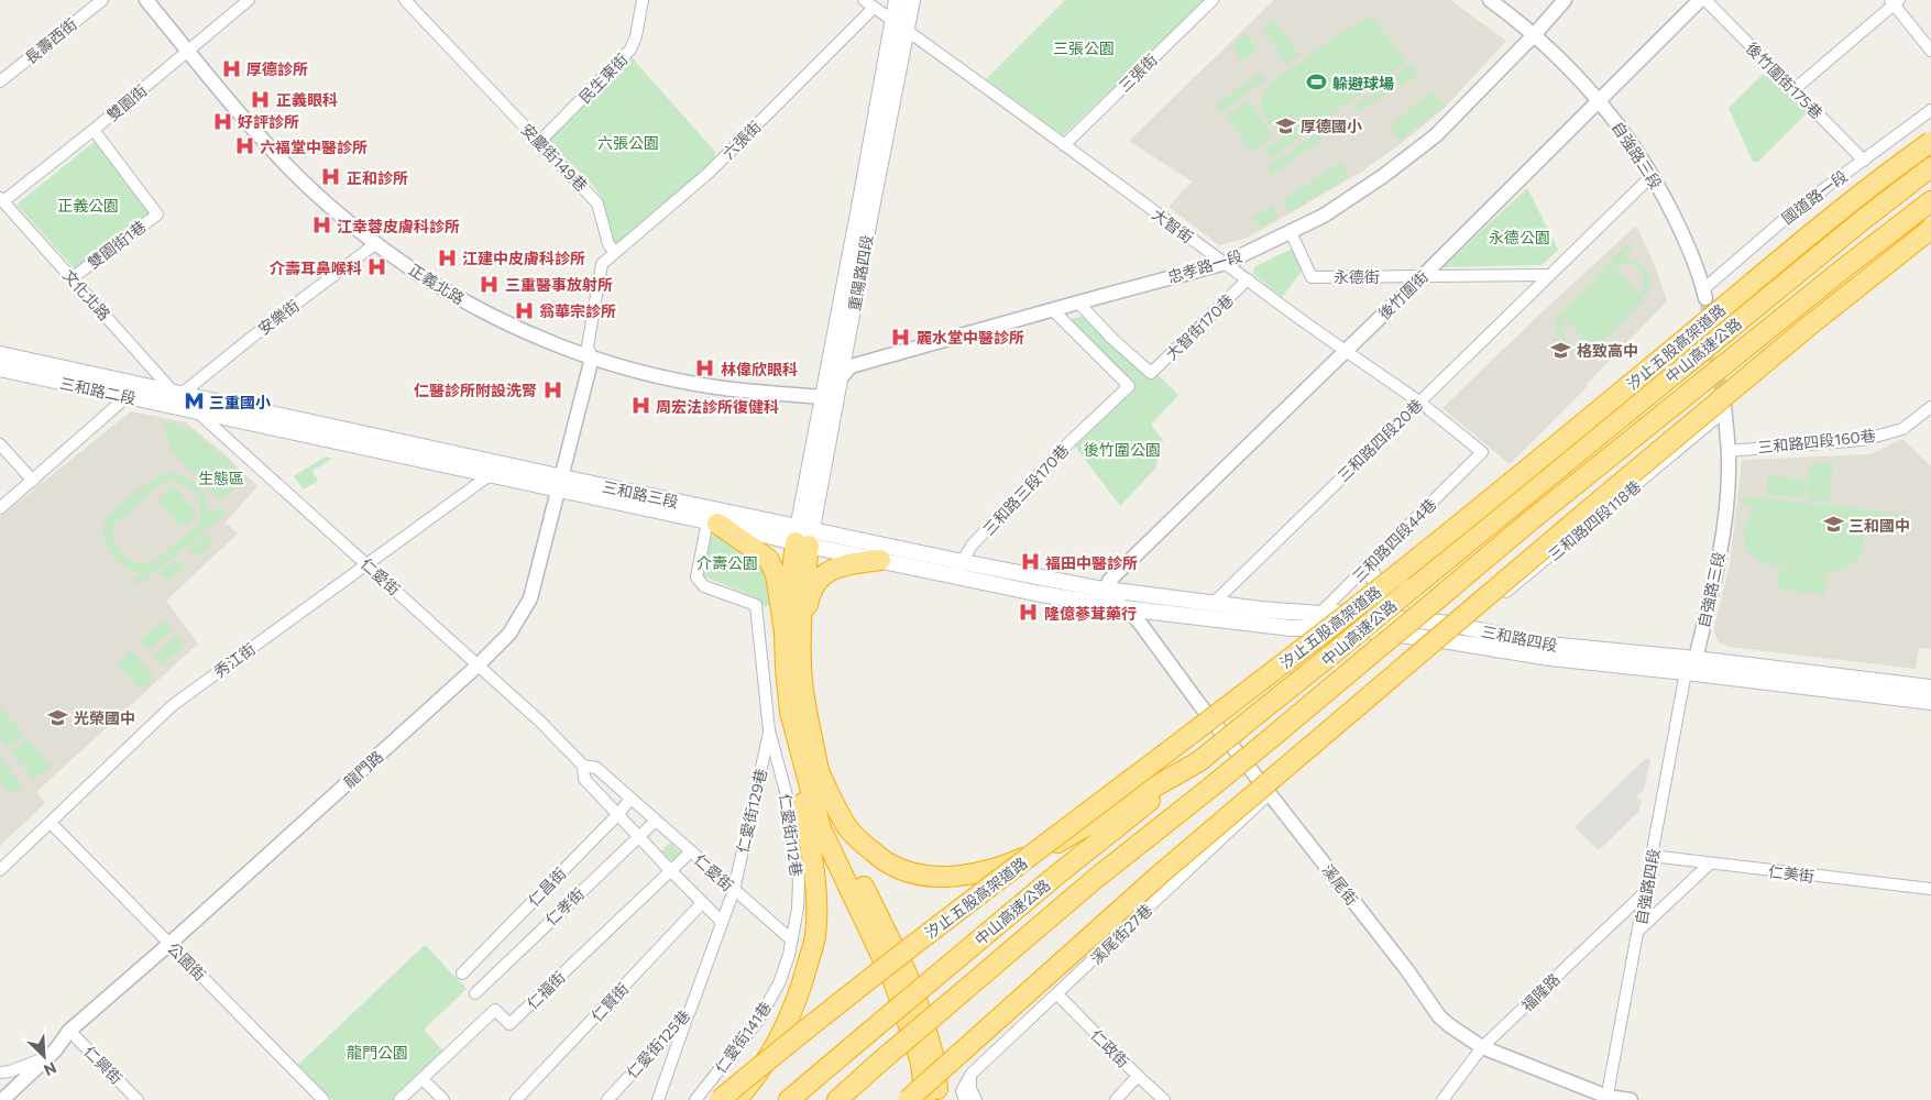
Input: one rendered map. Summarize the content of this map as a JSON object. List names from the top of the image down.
{
  "streets": {
    "highway": ["汐止五股高架道路", "中山高速公路"],
    "main road": [
      "重陽路四段",
      "三和路二段",
      "三和路三段",
      "三和路四段"
    ],
    "street": [
      "長壽西街",
      "三張街",
      "民生東街",
      "後竹圍街175巷",
      "雙園街",
      "六張街",
      "自強路三段",
      "安慶街149巷",
      "國道路一段",
      "大智街",
      "雙園街1巷",
      "忠孝路一段",
      "永德街",
      "正義北路",
      "文化北路",
      "後竹圍街",
      "安樂街",
      "大智街170巷",
      "三和路四段20巷",
      "三和路四段160巷",
      "三和路三段170巷",
      "三和路四段118巷",
      "三和路四段44巷",
      "仁愛街",
      "秀江街",
      "龍門路",
      "仁愛街129巷",
      "仁愛街112巷",
      "仁美街",
      "溪尾街",
      "仁昌街",
      "自強路四段",
      "仁孝街",
      "溪尾街27巷",
      "公園街",
      "仁福街",
      "福隆路",
      "仁賢街",
      "仁愛街141巷",
      "仁愛街125巷",
      "仁政街",
      "仁興街"
    ]
  },
  "crossings": [
    ["三張街", "大智街"],
    ["民生東街", "安慶街149巷"],
    ["後竹圍街175巷", "國道路一段"],
    ["雙園街", "雙園街1巷"],
    ["雙園街", "正義北路"],
    ["雙園街", "文化北路"],
    ["六張街", "安慶街149巷"],
    ["六張街", "大智街"],
    ["六張街", "正義北路"],
    ["六張街", "龍門路"],
    ["自強路三段", "國道路一段"],
    ["自強路三段", "忠孝路一段"],
    ["自強路三段", "後竹圍街"],
    ["自強路三段", "三和路四段20巷"],
    ["自強路三段", "三和路四段160巷"],
    ["自強路三段", "三和路四段118巷"],
    ["自強路三段", "三和路四段"],
    ["自強路三段", "自強路四段"],
    ["大智街", "忠孝路一段"],
    ["大智街", "重陽路四段"],
    ["大智街", "後竹圍街"],
    ["大智街", "大智街170巷"],
    ["大智街", "三和路四段20巷"],
    ["大智街", "三和路四段44巷"],
    ["雙園街1巷", "文化北路"],
    ["忠孝路一段", "重陽路四段"],
    ["忠孝路一段", "永德街"],
    ["忠孝路一段", "正義北路"],
    ["忠孝路一段", "大智街170巷"],
    ["忠孝路一段", "三和路三段170巷"],
    ["重陽路四段", "正義北路"],
    ["重陽路四段", "三和路三段"],
    ["永德街", "後竹圍街"],
    ["永德街", "三和路四段20巷"],
    ["正義北路", "安樂街"],
    ["正義北路", "龍門路"],
    ["文化北路", "安樂街"],
    ["文化北路", "三和路二段"],
    ["文化北路", "三和路三段"],
    ["文化北路", "仁愛街"],
    ["後竹圍街", "三和路三段"],
    ["後竹圍街", "三和路四段"],
    ["後竹圍街", "溪尾街"],
    ["安樂街", "三和路二段"],
    ["安樂街", "三和路三段"],
    ["安樂街", "仁愛街"],
    ["三和路二段", "三和路三段"],
    ["三和路二段", "仁愛街"],
    ["三和路四段20巷", "三和路四段"],
    ["三和路三段170巷", "三和路三段"],
    ["三和路三段", "仁愛街"],
    ["三和路三段", "三和路四段"],
    ["三和路三段", "秀江街"],
    ["三和路三段", "龍門路"],
    ["三和路三段", "溪尾街"],
    ["三和路四段118巷", "三和路四段"],
    ["三和路四段44巷", "三和路四段"],
    ["仁愛街", "秀江街"],
    ["仁愛街", "龍門路"],
    ["仁愛街", "仁愛街129巷"],
    ["仁愛街", "仁愛街112巷"],
    ["仁愛街", "仁昌街"],
    ["仁愛街", "仁孝街"],
    ["仁愛街", "仁福街"],
    ["仁愛街", "仁賢街"],
    ["仁愛街", "仁愛街141巷"],
    ["仁愛街", "仁愛街125巷"],
    ["三和路四段", "溪尾街"],
    ["三和路四段", "自強路四段"],
    ["秀江街", "公園街"],
    ["龍門路", "公園街"],
    ["龍門路", "仁興街"],
    ["仁愛街129巷", "仁愛街112巷"],
    ["仁愛街129巷", "仁愛街125巷"],
    ["仁愛街112巷", "仁愛街141巷"],
    ["仁美街", "自強路四段"],
    ["溪尾街", "自強路四段"],
    ["溪尾街", "溪尾街27巷"],
    ["溪尾街", "福隆路"],
    ["自強路四段", "福隆路"],
    ["溪尾街27巷", "仁政街"]
  ],
  "parks": [
    "三張公園",
    "六張公園",
    "正義公園",
    "永德公園",
    "後竹圍公園",
    "生態區",
    "介壽公園",
    "龍門公園"
  ],
  "places": {
    "hospital": [
      "厚德診所",
      "正義眼科",
      "好評診所",
      "六福堂中醫診所",
      "正和診所",
      "江幸蓉皮膚科診所",
      "江建中皮膚科診所",
      "介壽耳鼻喉科",
      "三重醫事放射所",
      "翁華宗診所",
      "麗水堂中醫診所",
      "林偉欣眼科",
      "仁醫診所附設洗腎",
      "周宏法診所復健科",
      "福田中醫診所",
      "隆億蔘茸藥行"
    ],
    "sports": ["躲避球場"],
    "school or university": [
      "厚德國小",
      "格致高中",
      "三和國中",
      "光榮國中"
    ],
    "metro station": ["三重國小"]
  },
  "north": "bottom right"
}
